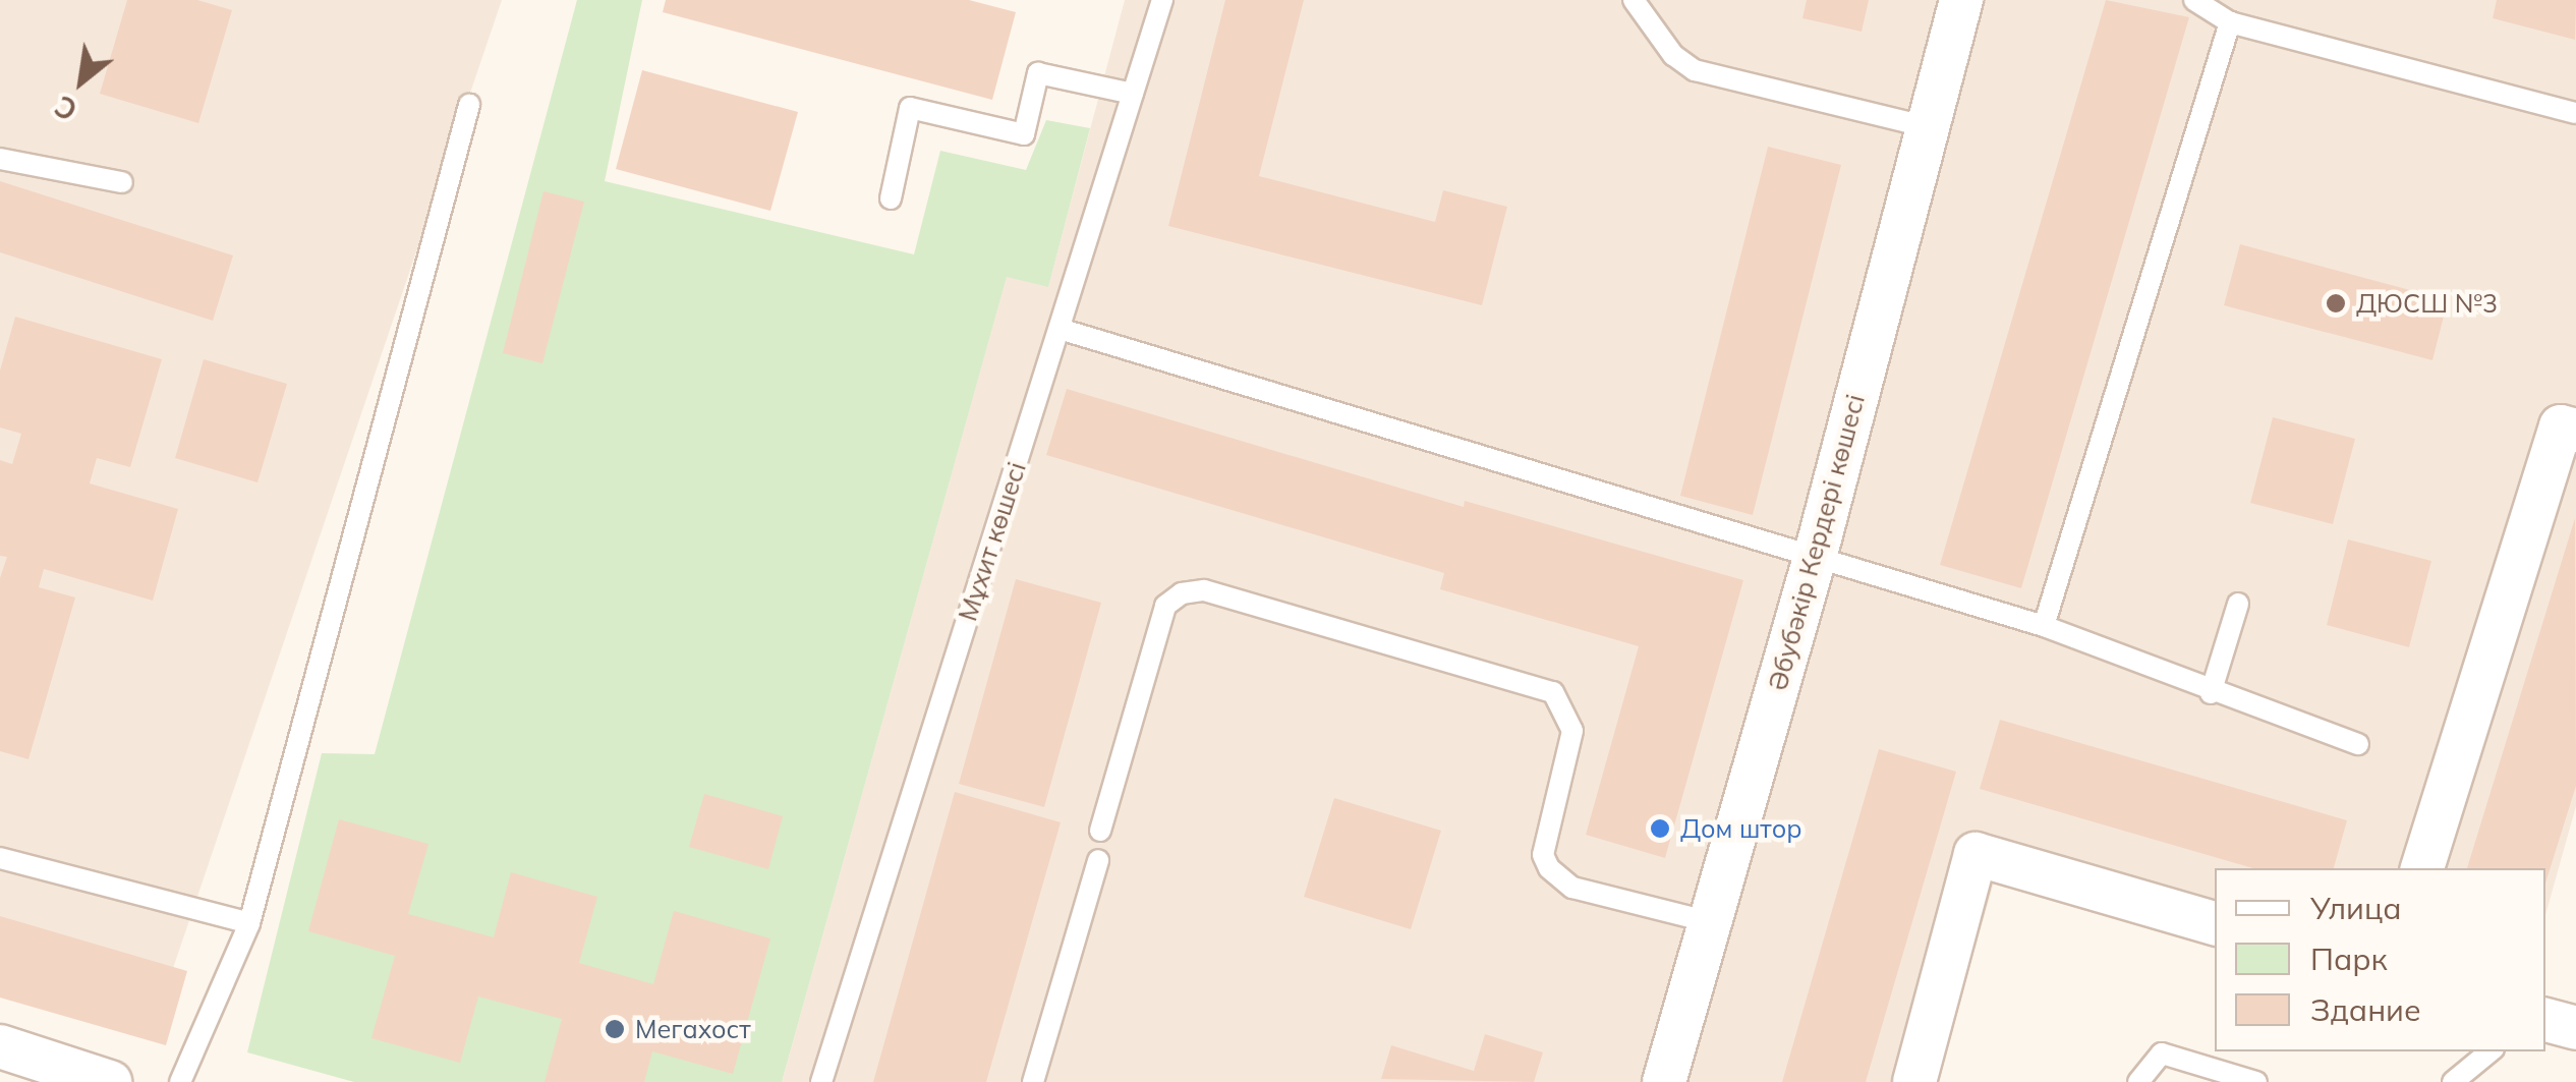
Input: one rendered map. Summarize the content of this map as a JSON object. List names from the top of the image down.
{
  "streets": {
    "street": ["Әбубәкір Кердері көшесі"],
    "lane": ["Мұхит көшесі"]
  },
  "places": ["ДЮСШ №3", "Дом штор", "Мегахост"],
  "legend": ["Улица", "Парк", "Здание"],
  "north": "bottom left"
}
